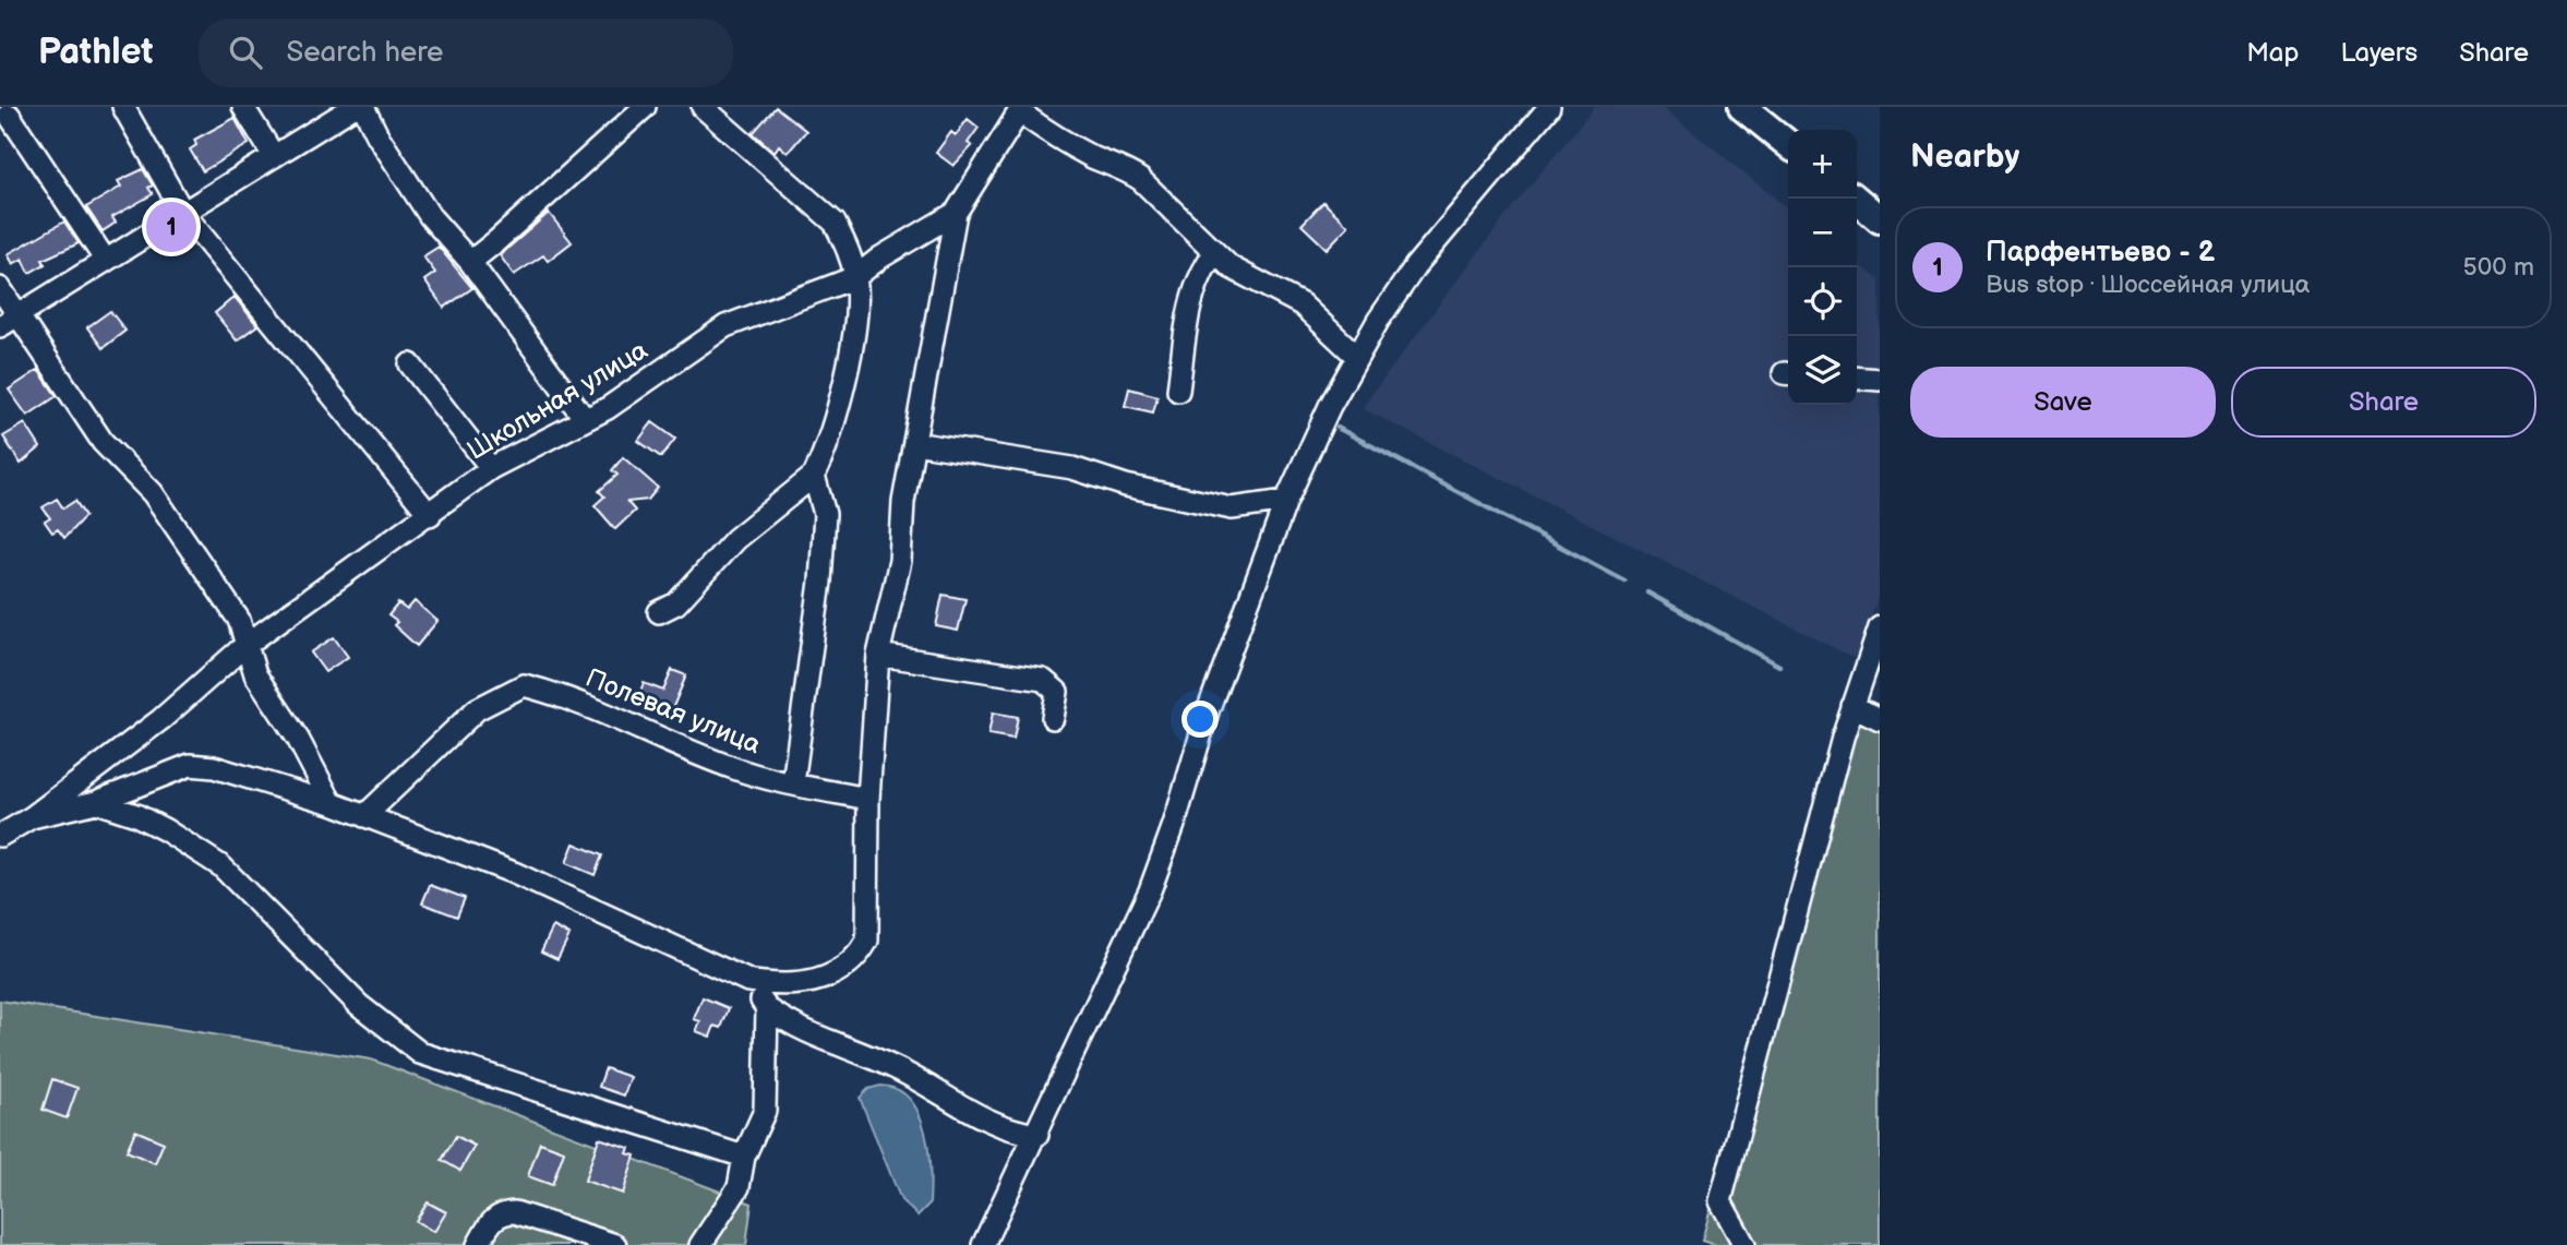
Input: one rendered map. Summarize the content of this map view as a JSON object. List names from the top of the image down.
{
  "streets": {
    "street": ["Школьная улица", "Полевая улица"]
  },
  "crossings": [
    ["Школьная улица", "Полевая улица"]
  ],
  "page": {
    "header": "Pathlet",
    "search": "Search here",
    "nav": ["Map", "Layers", "Share"],
    "heading": "Nearby",
    "map_buttons": ["+", "−"],
    "pins": "1",
    "list": [
      {
        "mark": "1",
        "name": "Парфентьево - 2",
        "note": "Bus stop · Шоссейная улица",
        "value": "500 m"
      }
    ],
    "buttons": ["Save", "Share"]
  }
}
